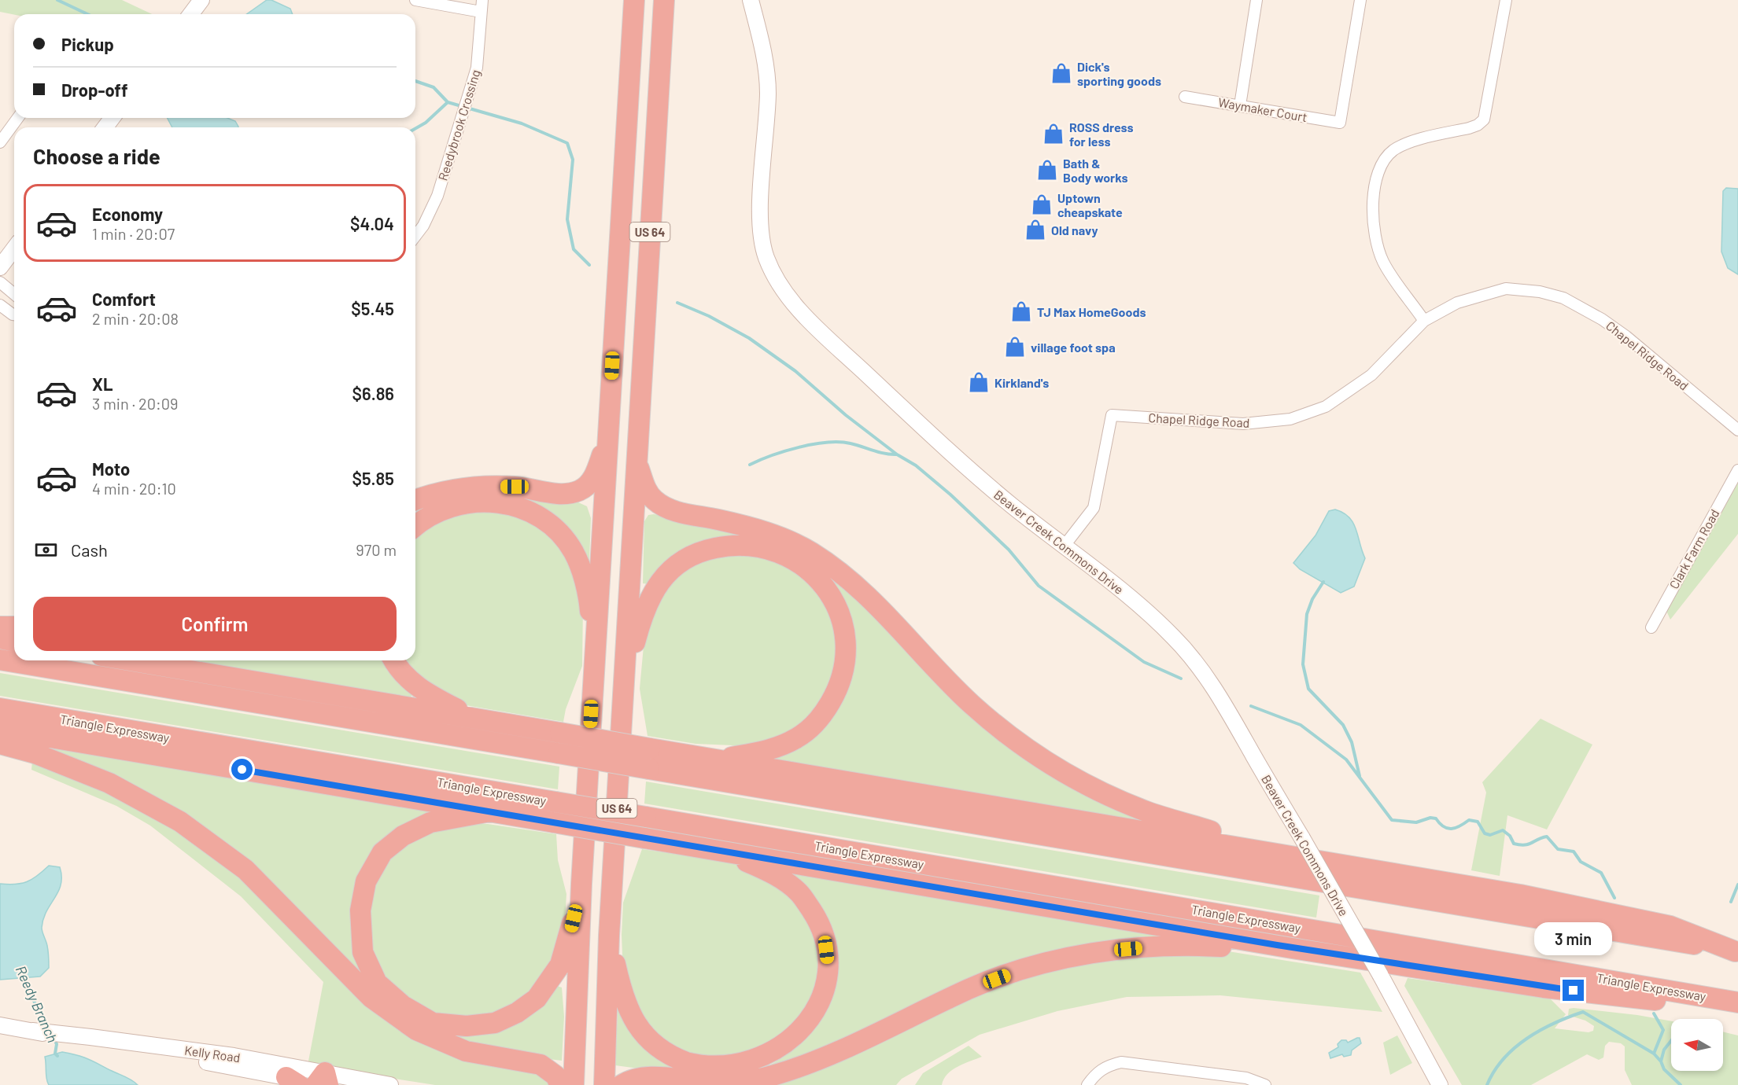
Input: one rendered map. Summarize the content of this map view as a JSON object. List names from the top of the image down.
{
  "streets": {
    "highway": ["US 64", "Triangle Expressway"],
    "street": [
      "Waymaker Court",
      "Reedybrook Crossing",
      "Chapel Ridge Road",
      "Beaver Creek Commons Drive",
      "Clark Farm Road",
      "Kelly Road"
    ]
  },
  "crossings": [
    ["Chapel Ridge Road", "Beaver Creek Commons Drive"]
  ],
  "water": ["Reedy Branch"],
  "places": {
    "shop": [
      "Dick's sporting goods",
      "ROSS dress for less",
      "Bath & Body works",
      "Uptown cheapskate",
      "Old navy",
      "TJ Max HomeGoods",
      "village foot spa",
      "Kirkland's"
    ]
  },
  "north": "left",
  "page": {
    "banner": ["Pickup", "Drop-off"],
    "heading": "Choose a ride",
    "list": [
      {
        "name": "Economy",
        "note": "1 min · 20:07",
        "value": "$4.04"
      },
      {
        "name": "Comfort",
        "note": "2 min · 20:08",
        "value": "$5.45"
      },
      {
        "name": "XL",
        "note": "3 min · 20:09",
        "value": "$6.86"
      },
      {
        "name": "Moto",
        "note": "4 min · 20:10",
        "value": "$5.85"
      }
    ],
    "pay": ["Cash", "970 m"],
    "buttons": "Confirm",
    "bubble": "3 min"
  }
}
